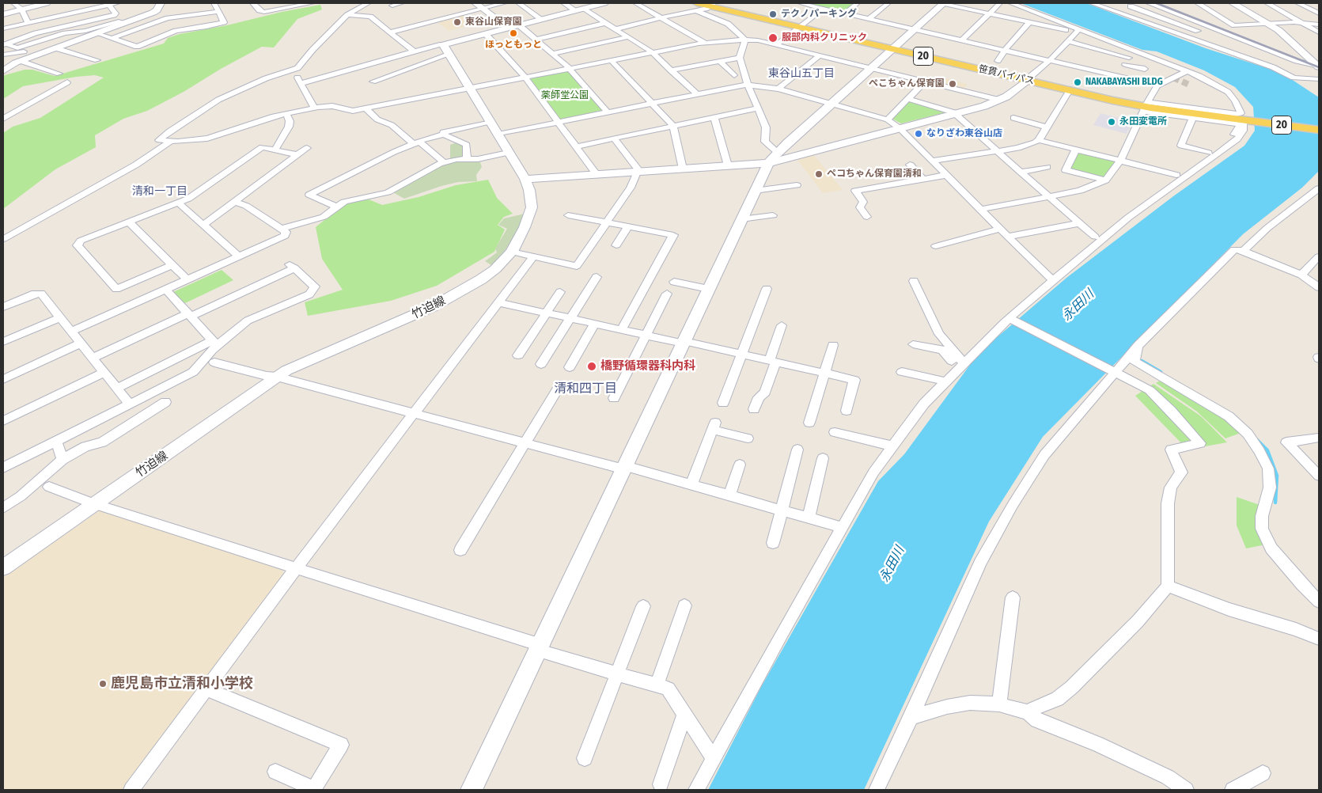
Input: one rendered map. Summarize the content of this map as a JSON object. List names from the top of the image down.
{
  "streets": {
    "main road": ["20", "笹貫バイパス"],
    "street": ["竹迫線"]
  },
  "districts": ["東谷山五丁目", "清和一丁目", "清和四丁目"],
  "water": ["永田川"],
  "parks": ["薬師堂公園"],
  "places": [
    "テクノパーキング",
    "東谷山保育園",
    "ほっともっと",
    "服部内科クリニック",
    "NAKABAYASHI BLDG",
    "ぺこちゃん保育園",
    "永田変電所",
    "なりざわ東谷山店",
    "ペコちゃん保育園清和",
    "橋野循環器科内科",
    "鹿児島市立清和小学校"
  ]
}
